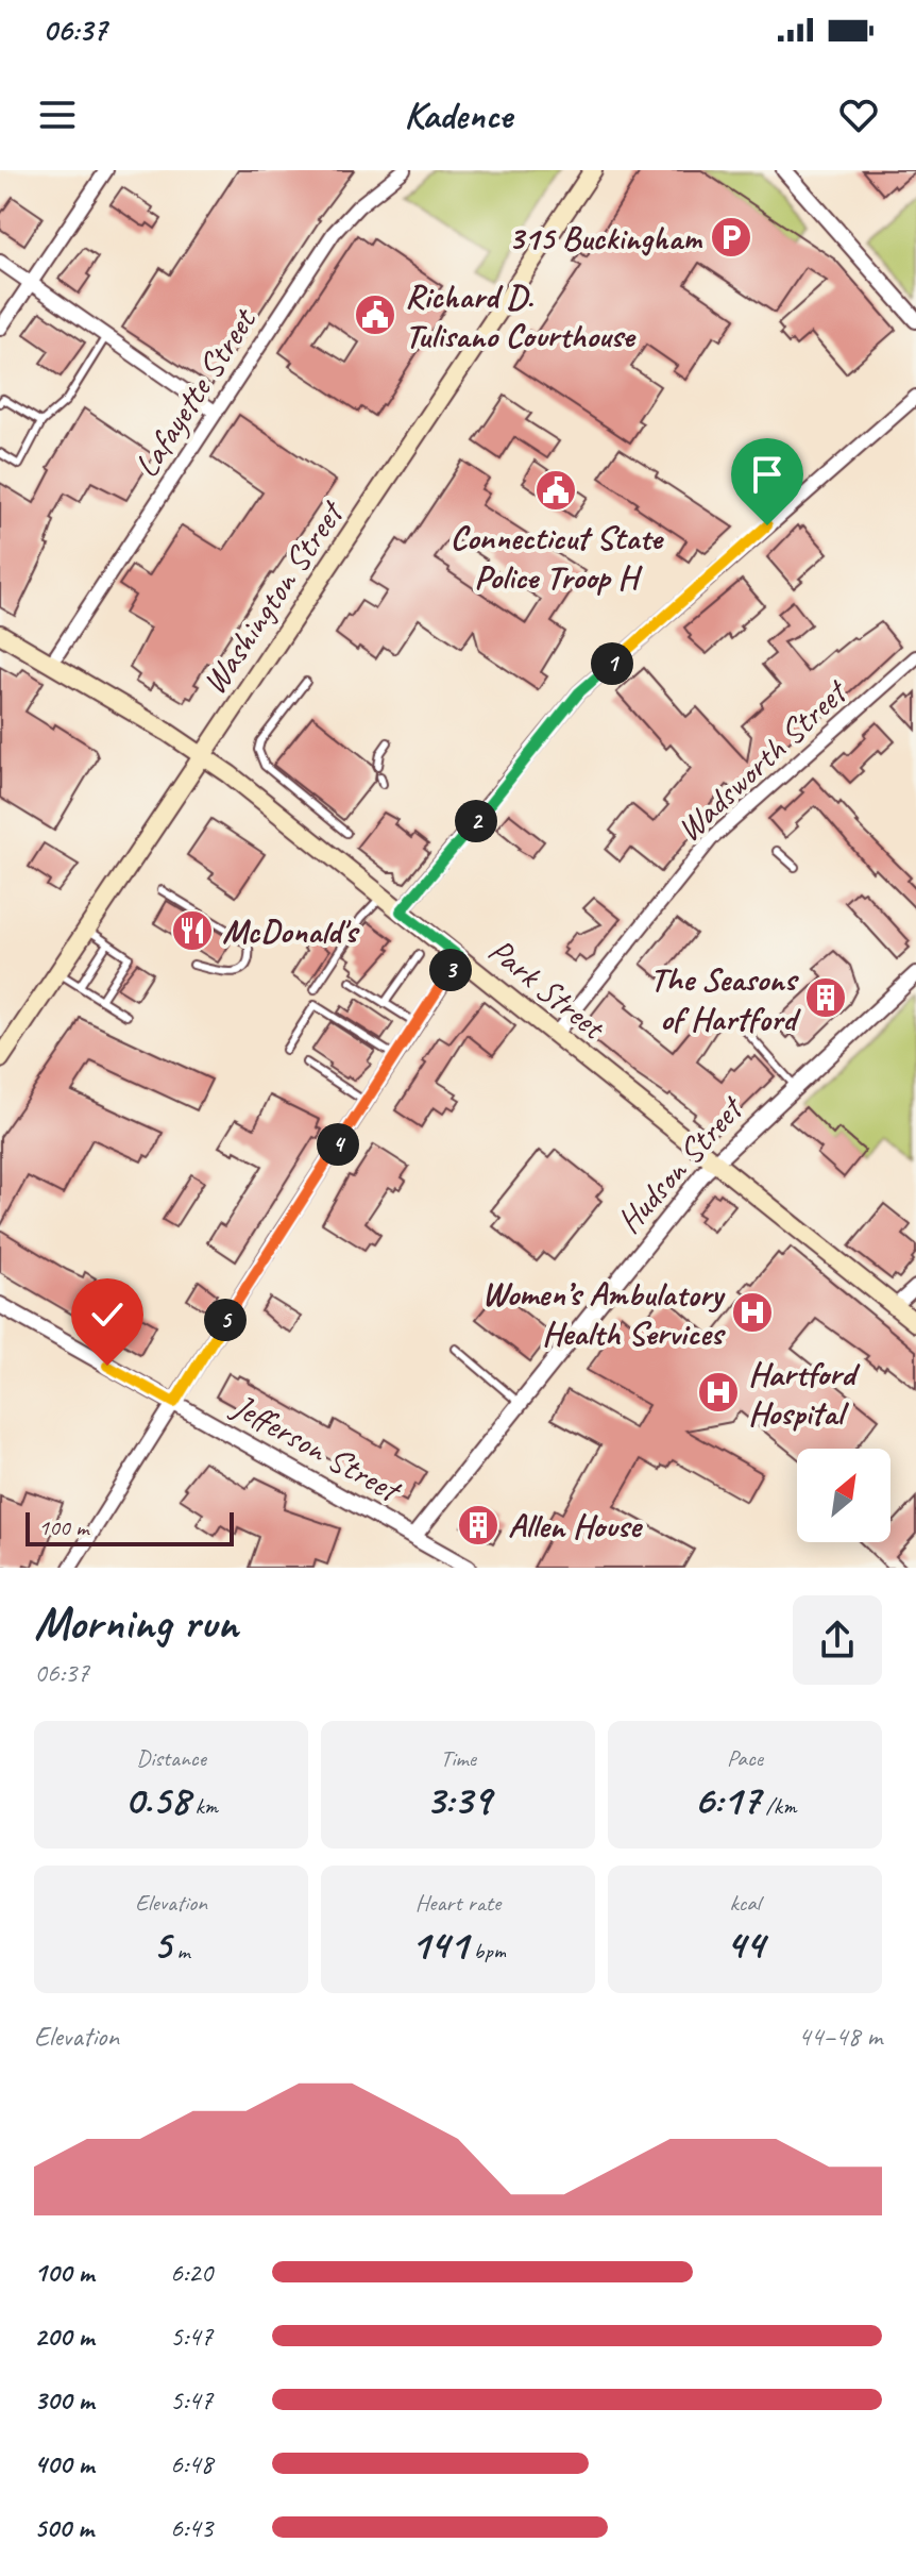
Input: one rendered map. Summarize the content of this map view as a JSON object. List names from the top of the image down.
{
  "streets": {
    "main road": ["Washington Street", "Park Street"],
    "street": [
      "Lafayette Street",
      "Wadsworth Street",
      "Hudson Street",
      "Jefferson Street"
    ]
  },
  "crossings": [
    ["Lafayette Street", "Park Street"],
    ["Washington Street", "Park Street"],
    ["Wadsworth Street", "Park Street"],
    ["Park Street", "Hudson Street"],
    ["Hudson Street", "Jefferson Street"]
  ],
  "places": {
    "parking": ["315 Buckingham"],
    "public building": ["Richard D. Tulisano Courthouse", "Connecticut State Police Troop H"],
    "restaurant": ["McDonald's"],
    "building": ["The Seasons of Hartford", "Allen House"],
    "hospital": ["Women’s Ambulatory Health Services", "Hartford Hospital"]
  },
  "scale_bar": "100 m",
  "north": "top right",
  "page": {
    "status": "06:37",
    "header": "Kadence",
    "pins": [
      "1",
      "2",
      "3",
      "4",
      "5"
    ],
    "scale": "100 m",
    "heading": ["Morning run", "06:37"],
    "stats": [
      ["Distance", "0.58 km"],
      ["Time", "3:39"],
      ["Pace", "6:17 /km"],
      ["Elevation", "5 m"],
      ["Heart rate", "141 bpm"],
      ["kcal", "44"]
    ],
    "chart": ["Elevation", "44–48 m"],
    "list": [
      {
        "name": "100 m",
        "note": "6:20"
      },
      {
        "name": "200 m",
        "note": "5:47"
      },
      {
        "name": "300 m",
        "note": "5:47"
      },
      {
        "name": "400 m",
        "note": "6:48"
      },
      {
        "name": "500 m",
        "note": "6:43"
      }
    ]
  }
}
